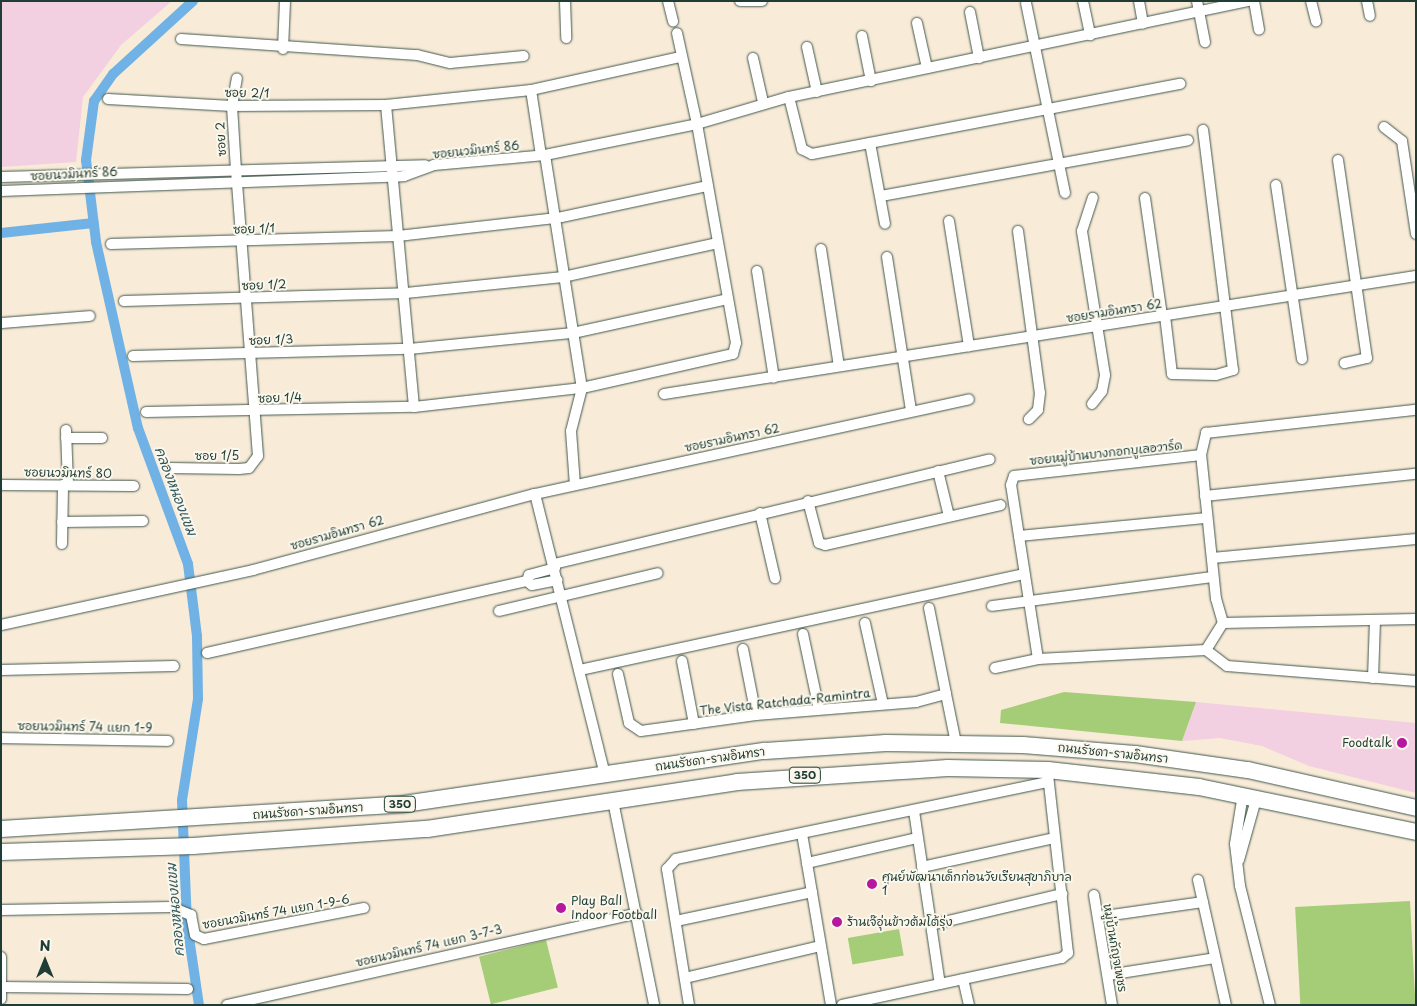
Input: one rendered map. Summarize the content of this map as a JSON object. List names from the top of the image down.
{
  "streets": {
    "main road": ["ถนนรัชดา-รามอินทรา", "350"],
    "street": [
      "ซอย 2/1",
      "ซอย 2",
      "ซอยนวมินทร์ 86",
      "ซอย 1/1",
      "ซอย 1/2",
      "ซอยรามอินทรา 62",
      "ซอย 1/3",
      "ซอย 1/4",
      "ซอยหมู่บ้านบางกอกบูเลอวาร์ด",
      "ซอย 1/5",
      "ซอยนวมินทร์ 80",
      "The Vista Ratchada-Ramintra",
      "ซอยนวมินทร์ 74 แยก 1-9",
      "ซอยนวมินทร์ 74 แยก 1-9-6",
      "ซอยนวมินทร์ 74 แยก 3-7-3",
      "หมู่บ้านกัญจเพชร"
    ]
  },
  "crossings": [
    ["ซอย 2/1", "ซอย 2"],
    ["ซอย 2", "ซอยนวมินทร์ 86"],
    ["ซอย 2", "ซอย 1/1"],
    ["ซอย 2", "ซอย 1/2"],
    ["ซอย 2", "ซอย 1/3"],
    ["ซอย 2", "ซอย 1/4"],
    ["ซอย 2", "ซอย 1/5"],
    ["ซอย 1/3", "ซอย 1/4"]
  ],
  "water": ["คลองหนองแขม"],
  "places": [
    "Foodtalk",
    "ศูนย์พัฒนาเด็กก่อนวัยเรียนสุขาภิบาล 1",
    "Play Ball Indoor Football",
    "ร้านเจ๊อุ่นข้าวต้มโต้รุ่ง"
  ],
  "north": "top"
}
